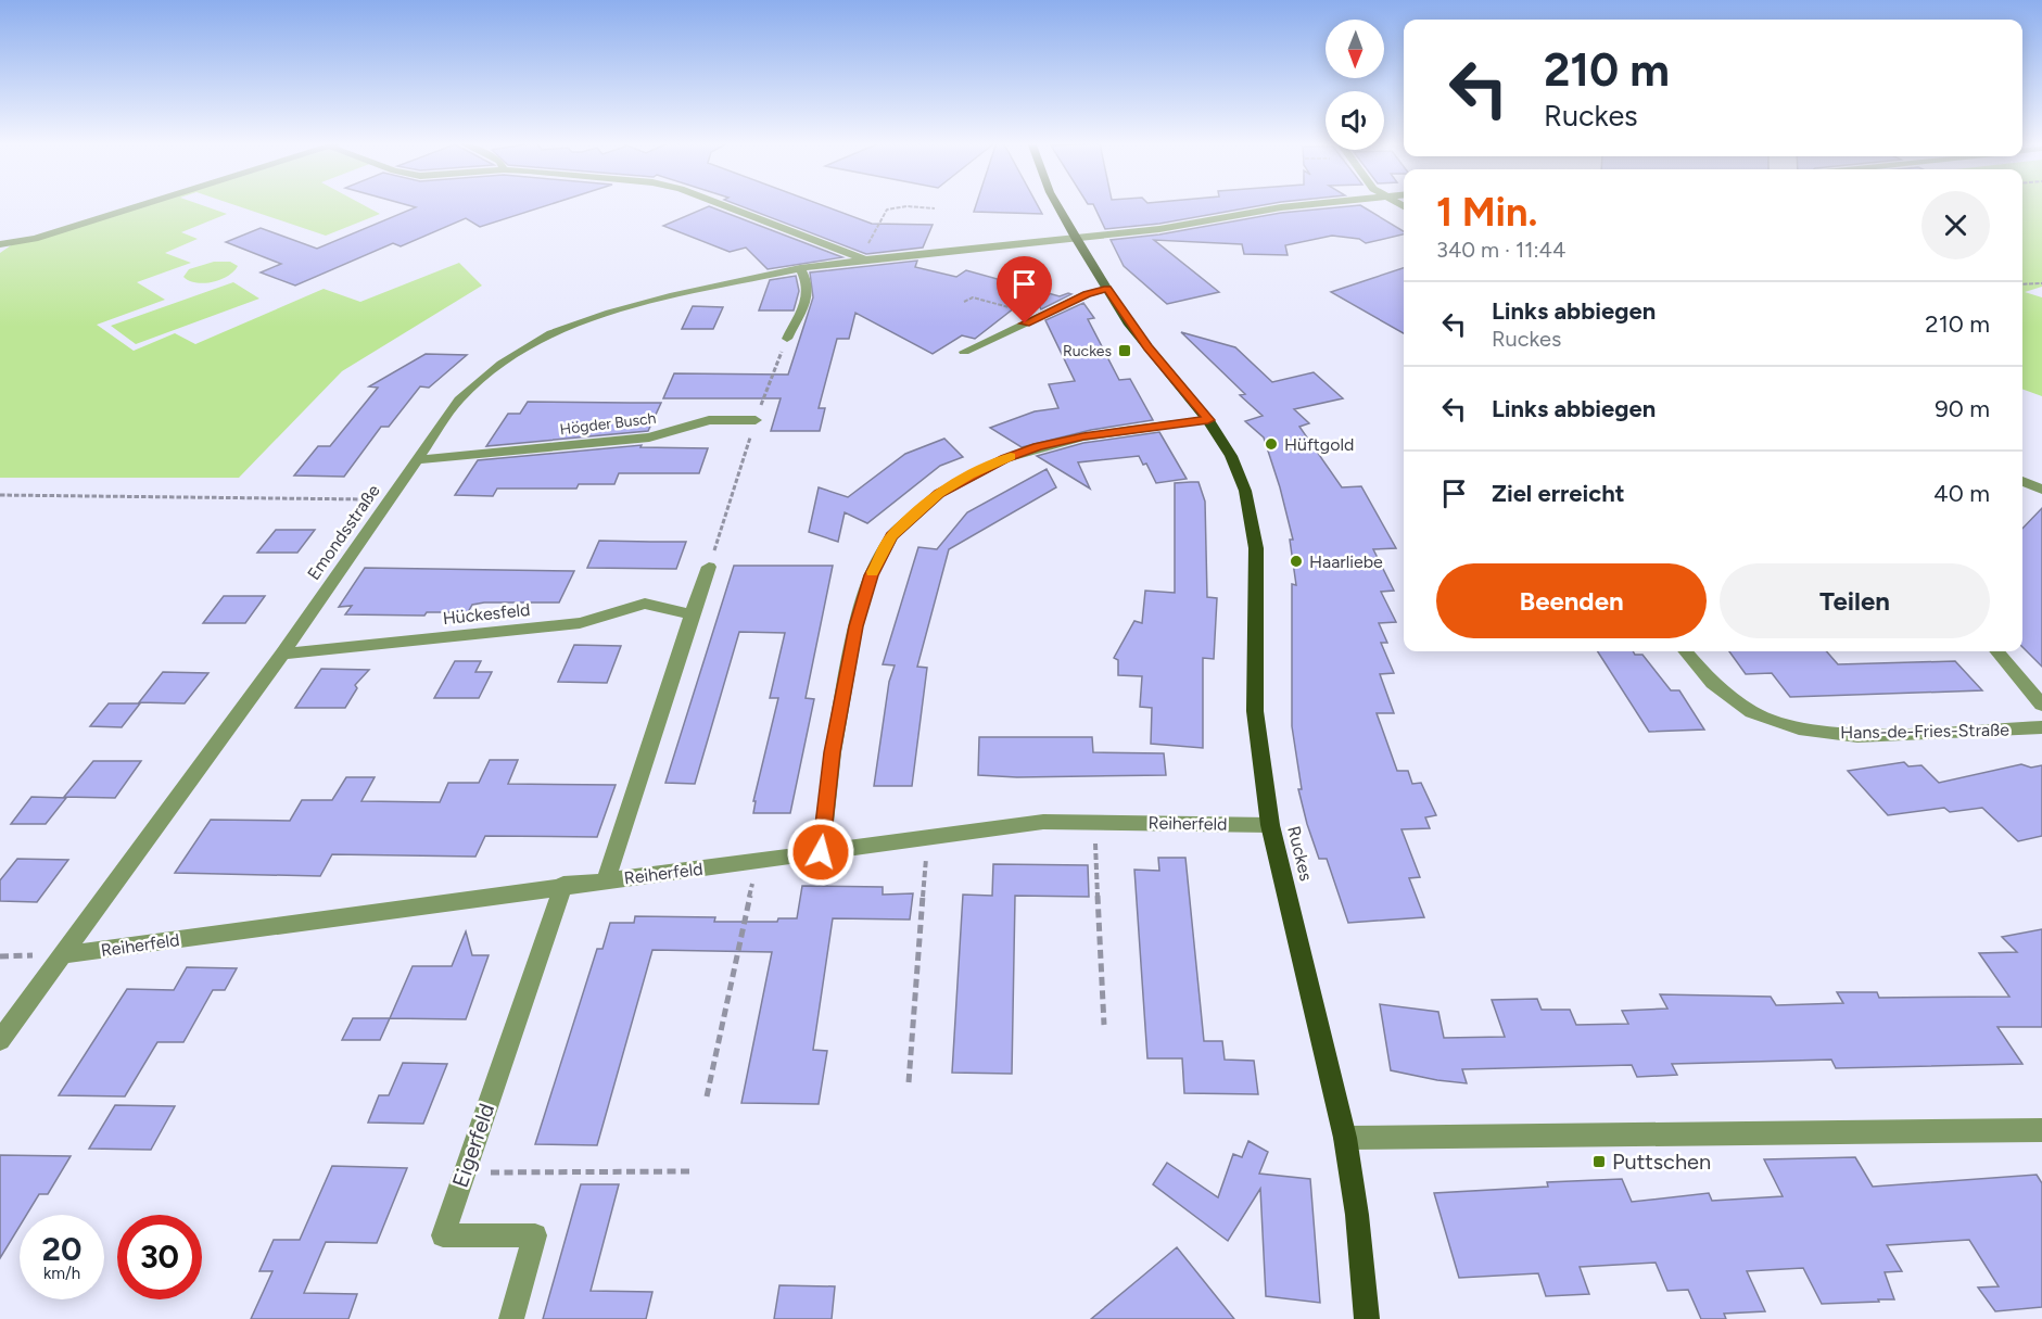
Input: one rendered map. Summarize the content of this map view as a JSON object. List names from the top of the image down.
{
  "streets": {
    "main road": ["Ruckes"],
    "street": [
      "Högder Busch",
      "Emondsstraße",
      "Hückesfeld",
      "Hans-de-Fries-Straße",
      "Reiherfeld",
      "Eigerfeld"
    ]
  },
  "crossings": [
    ["Högder Busch", "Emondsstraße"],
    ["Emondsstraße", "Hückesfeld"],
    ["Emondsstraße", "Reiherfeld"],
    ["Emondsstraße", "Ruckes"],
    ["Reiherfeld", "Ruckes"],
    ["Reiherfeld", "Eigerfeld"]
  ],
  "places": {
    "transit": ["Ruckes", "Puttschen"],
    "other": ["Hüftgold", "Haarliebe"]
  },
  "north": "bottom",
  "page": {
    "turn": ["210 m", "Ruckes"],
    "heading": ["1 Min.", "340 m · 11:44"],
    "list": [
      {
        "name": "Links abbiegen",
        "note": "Ruckes",
        "value": "210 m"
      },
      {
        "name": "Links abbiegen",
        "value": "90 m"
      },
      {
        "name": "Ziel erreicht",
        "value": "40 m"
      }
    ],
    "buttons": ["Beenden", "Teilen"],
    "speed": "20 km/h",
    "limit": "30"
  }
}
